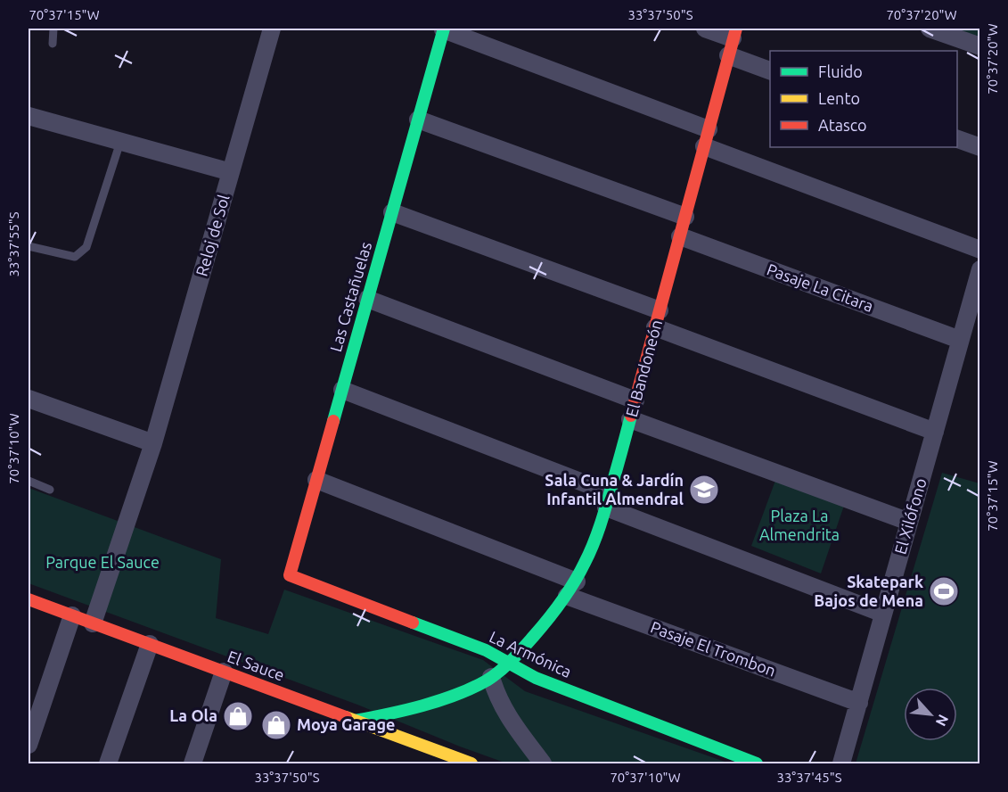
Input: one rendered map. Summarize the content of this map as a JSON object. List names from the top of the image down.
{
  "streets": {
    "street": [
      "Reloj de Sol",
      "Pasaje La Citara",
      "Las Castañuelas",
      "El Bandoneón",
      "El Xilófono",
      "Pasaje El Trombon",
      "La Armónica",
      "El Sauce"
    ]
  },
  "crossings": [
    ["Reloj de Sol", "El Sauce"],
    ["Pasaje La Citara", "El Bandoneón"],
    ["Pasaje La Citara", "El Xilófono"],
    ["Las Castañuelas", "Pasaje El Trombon"],
    ["Las Castañuelas", "La Armónica"],
    ["El Bandoneón", "Pasaje El Trombon"],
    ["El Bandoneón", "La Armónica"],
    ["El Bandoneón", "El Sauce"],
    ["El Xilófono", "Pasaje El Trombon"]
  ],
  "parks": ["Plaza La Almendrita", "Parque El Sauce"],
  "places": {
    "school or university": ["Sala Cuna & Jardín Infantil Almendral"],
    "sports": ["Skatepark Bajos de Mena"],
    "shop": ["La Ola", "Moya Garage"]
  },
  "legend": ["Fluido", "Lento", "Atasco"],
  "north": "bottom right",
  "coordinates": [
    "70°37'15\"W",
    "33°37'50\"S",
    "70°37'20\"W",
    "33°37'55\"S",
    "70°37'10\"W",
    "33°37'45\"S"
  ]
}
